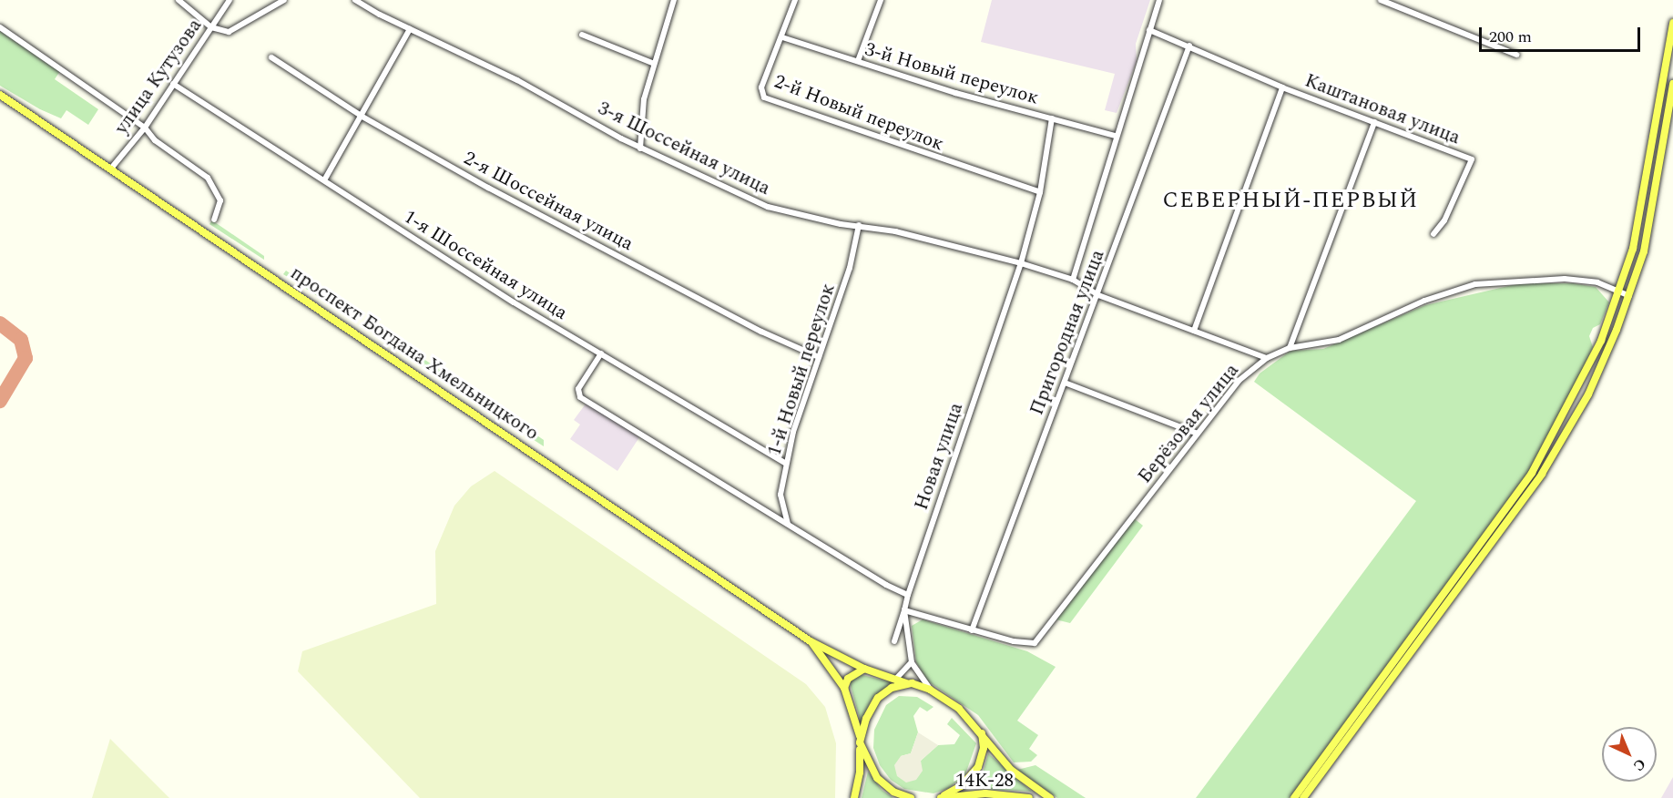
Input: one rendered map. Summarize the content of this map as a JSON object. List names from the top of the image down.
{
  "streets": {
    "main road": ["проспект Богдана Хмельницкого", "14К-28"],
    "street": [
      "3-й Новый переулок",
      "улица Кутузова",
      "Каштановая улица",
      "2-й Новый переулок",
      "3-я Шоссейная улица",
      "2-я Шоссейная улица",
      "1-я Шоссейная улица",
      "Пригородная улица",
      "1-й Новый переулок",
      "Берёзовая улица",
      "Новая улица"
    ]
  },
  "crossings": [
    ["3-й Новый переулок", "2-й Новый переулок"],
    ["3-й Новый переулок", "Новая улица"],
    ["улица Кутузова", "1-я Шоссейная улица"],
    ["улица Кутузова", "проспект Богдана Хмельницкого"],
    ["Каштановая улица", "Пригородная улица"],
    ["2-й Новый переулок", "Новая улица"],
    ["3-я Шоссейная улица", "1-й Новый переулок"],
    ["3-я Шоссейная улица", "Новая улица"],
    ["2-я Шоссейная улица", "1-й Новый переулок"],
    ["1-я Шоссейная улица", "1-й Новый переулок"],
    ["Пригородная улица", "Берёзовая улица"],
    ["Новая улица", "14К-28"]
  ],
  "districts": ["СЕВЕРНЫЙ-ПЕРВЫЙ"],
  "scale_bar": "200 m",
  "north": "bottom right"
}
